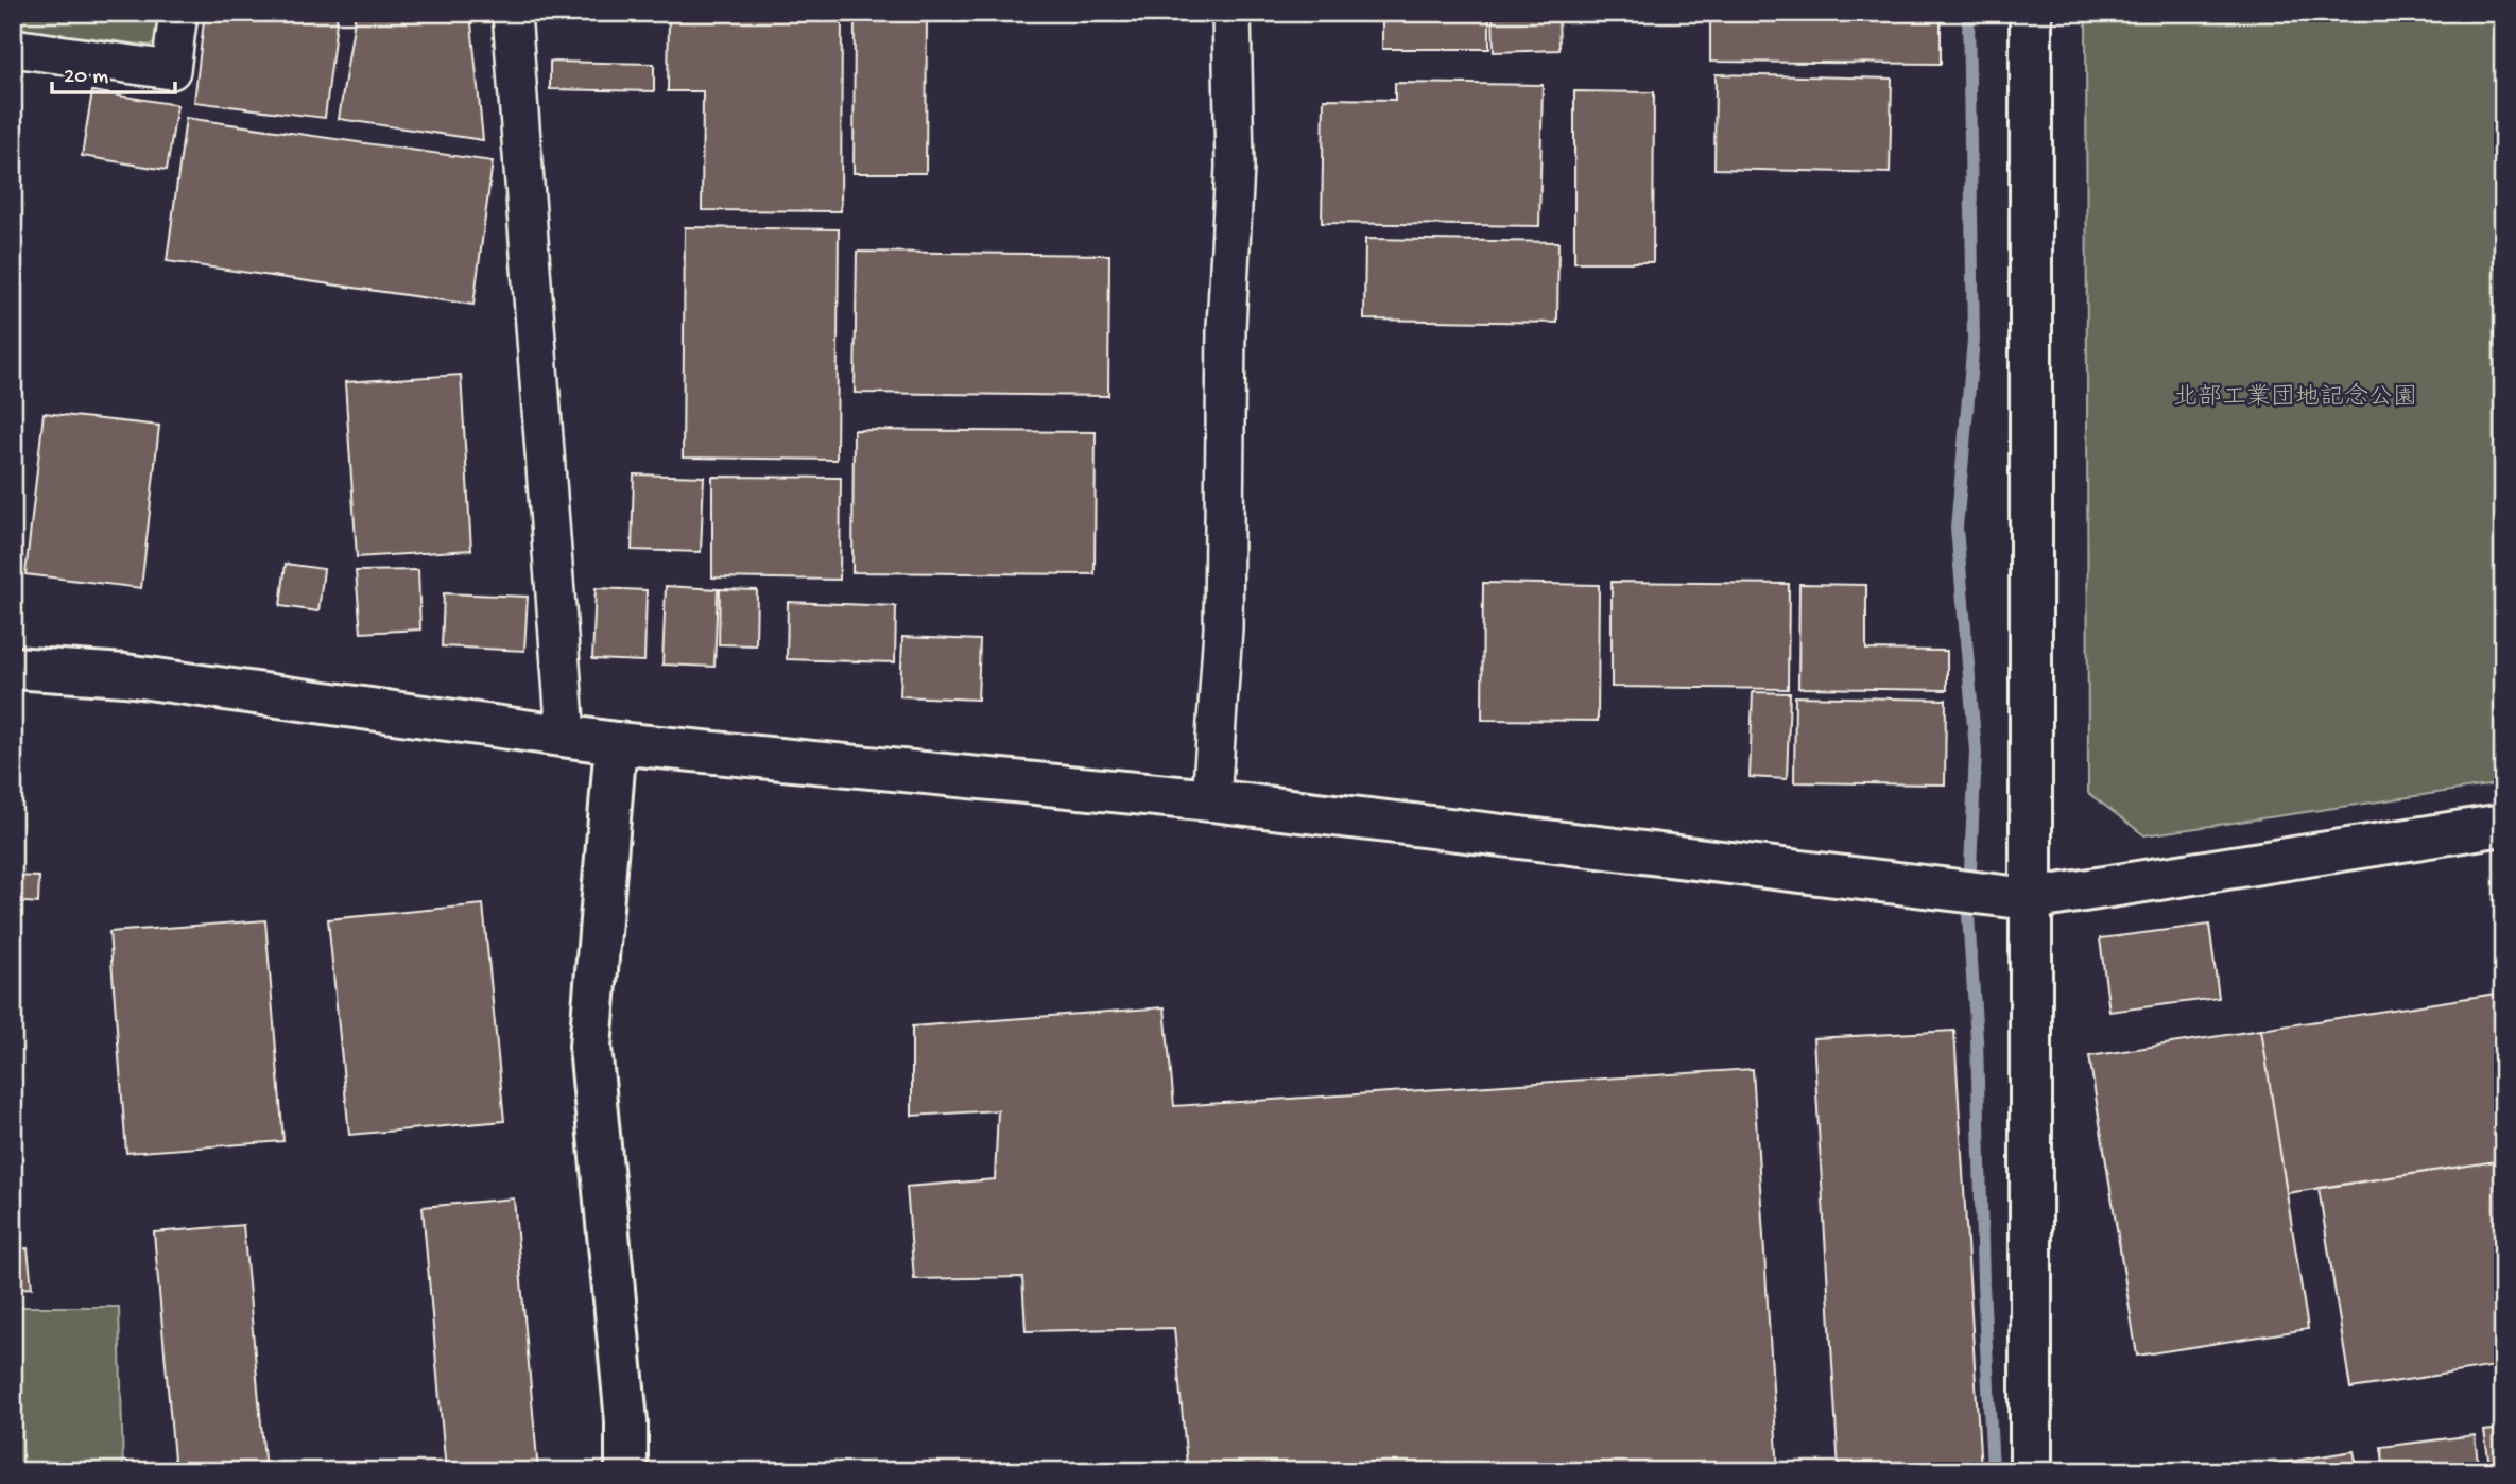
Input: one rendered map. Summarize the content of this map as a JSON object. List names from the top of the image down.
{
  "parks": ["北部工業団地記念公園"],
  "scale_bar": "20 m"
}
